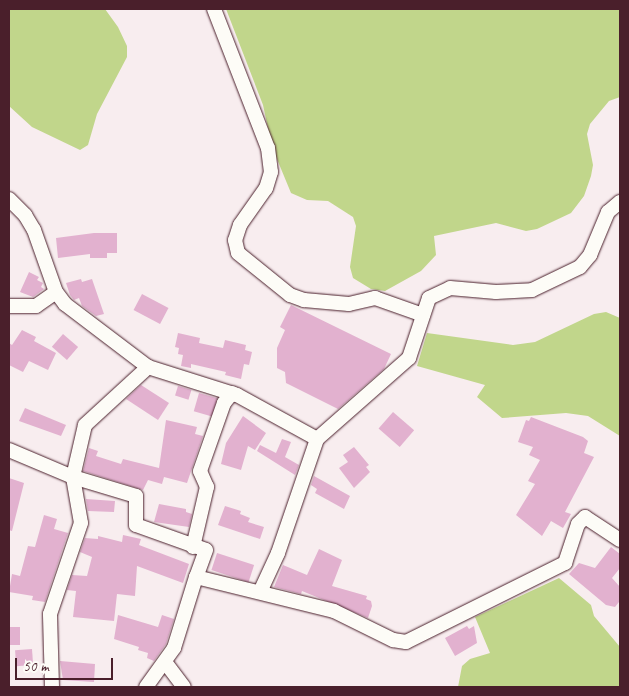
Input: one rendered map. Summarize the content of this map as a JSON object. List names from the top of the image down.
{
  "scale_bar": "50 m"
}
